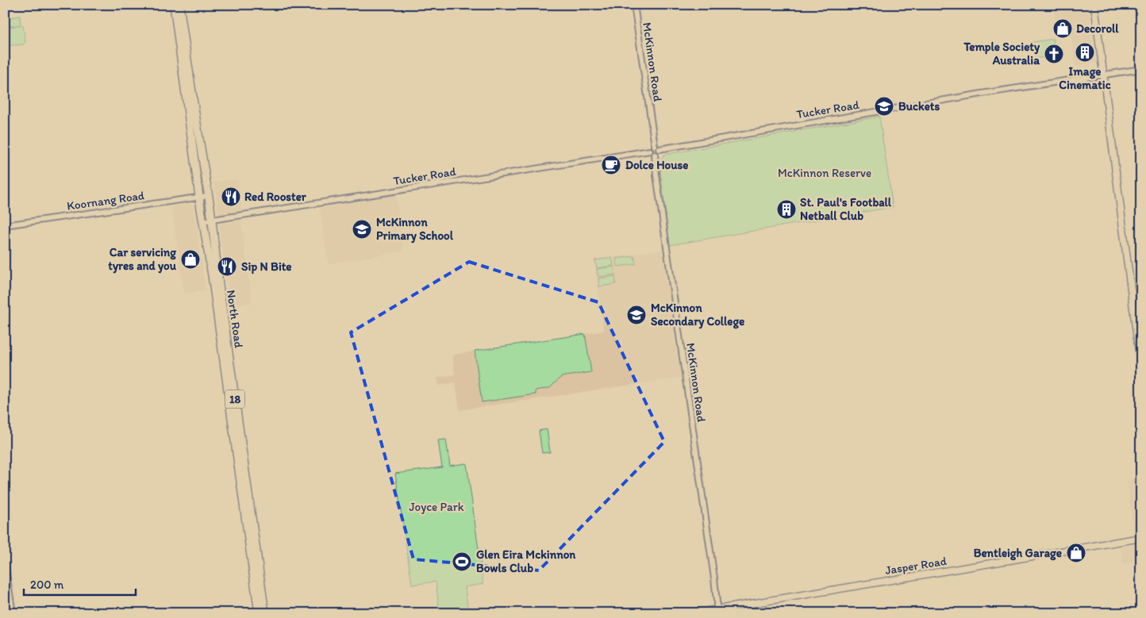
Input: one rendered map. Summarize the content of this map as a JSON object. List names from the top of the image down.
{
  "streets": {
    "highway": ["North Road", "18"],
    "main road": ["Jasper Road"],
    "street": ["McKinnon Road", "Tucker Road", "Koornang Road"]
  },
  "crossings": [
    ["McKinnon Road", "Tucker Road"],
    ["McKinnon Road", "Jasper Road"],
    ["Tucker Road", "North Road"],
    ["Koornang Road", "North Road"]
  ],
  "parks": ["McKinnon Reserve", "Joyce Park"],
  "places": {
    "shop": ["Decoroll", "Car servicing tyres and you", "Bentleigh Garage"],
    "building": ["Image Cinematic", "St. Paul's Football Netball Club"],
    "church": ["Temple Society Australia"],
    "school or university": ["Buckets", "McKinnon Primary School", "McKinnon Secondary College"],
    "cafe": ["Dolce House"],
    "restaurant": ["Red Rooster", "Sip N Bite"],
    "sports": ["Glen Eira Mckinnon Bowls Club"]
  },
  "scale_bar": "200 m"
}
